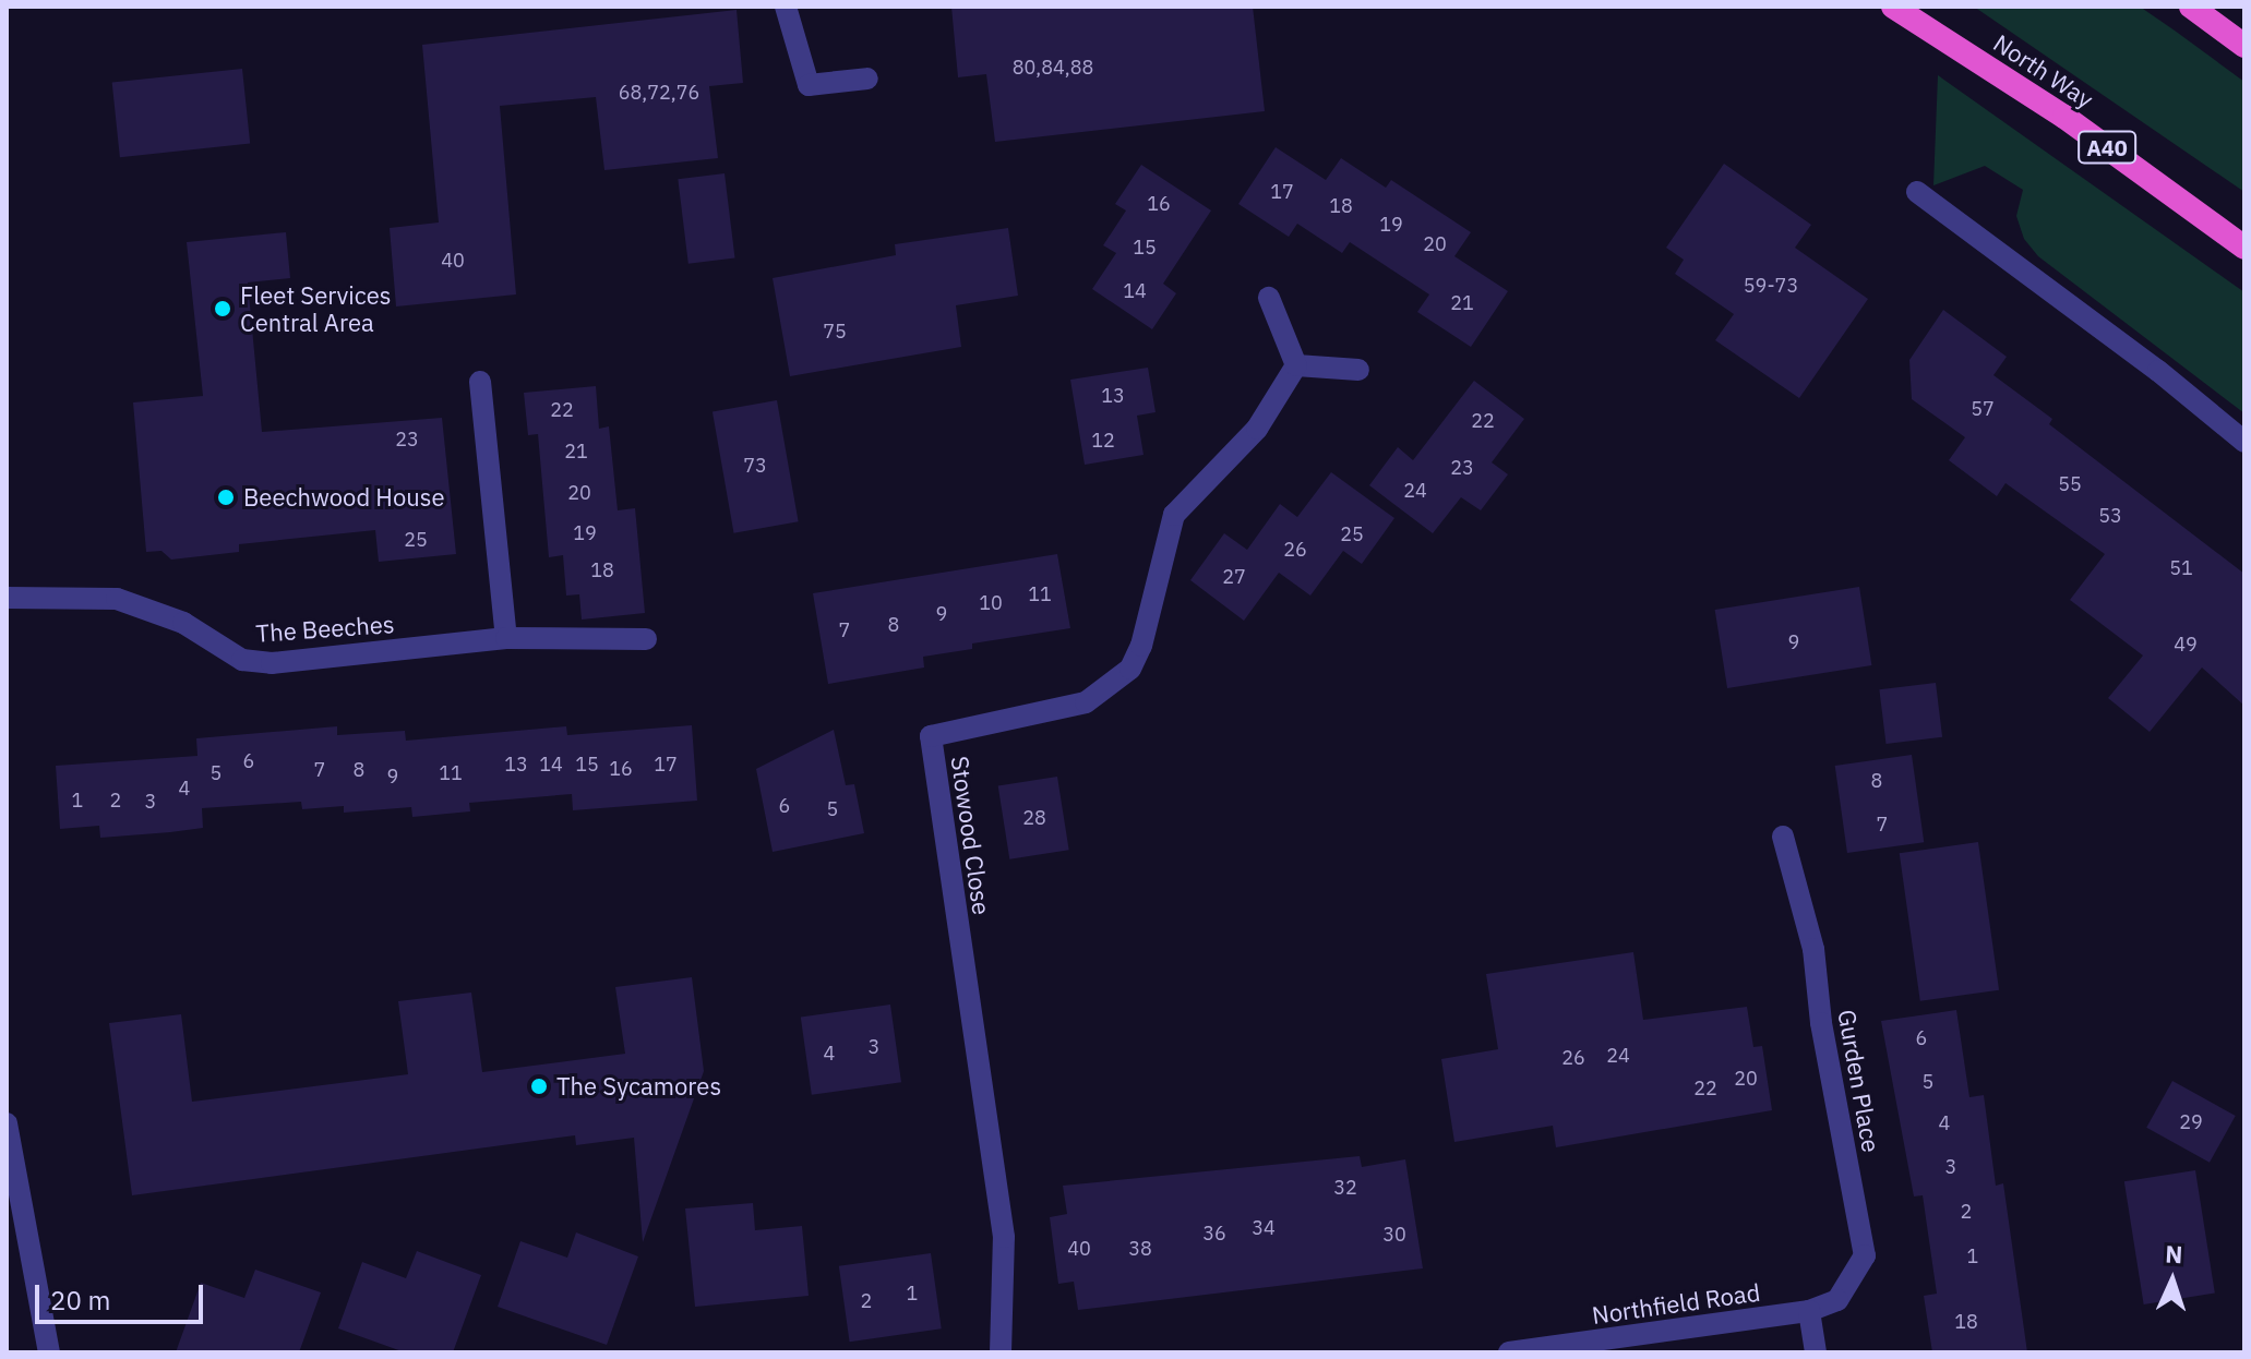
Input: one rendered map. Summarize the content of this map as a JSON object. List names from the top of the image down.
{
  "streets": {
    "highway": ["North Way", "A40"],
    "street": [
      "The Beeches",
      "Stowood Close",
      "Gurden Place",
      "Northfield Road"
    ]
  },
  "crossings": [
    ["Gurden Place", "Northfield Road"]
  ],
  "places": ["Fleet Services Central Area", "Beechwood House", "The Sycamores"],
  "house_numbers": [
    "80,84,88",
    "68,72,76",
    "17",
    "16",
    "18",
    "19",
    "20",
    "15",
    "40",
    "59-73",
    "14",
    "21",
    "75",
    "13",
    "57",
    "22",
    "22",
    "23",
    "12",
    "21",
    "73",
    "23",
    "55",
    "24",
    "20",
    "53",
    "19",
    "25",
    "25",
    "26",
    "51",
    "18",
    "27",
    "11",
    "10",
    "9",
    "8",
    "7",
    "9",
    "49",
    "6",
    "13",
    "14",
    "15",
    "17",
    "16",
    "7",
    "8",
    "5",
    "11",
    "9",
    "8",
    "4",
    "1",
    "2",
    "3",
    "6",
    "5",
    "28",
    "7",
    "6",
    "3",
    "4",
    "24",
    "26",
    "20",
    "5",
    "22",
    "29",
    "4",
    "3",
    "32",
    "2",
    "34",
    "36",
    "30",
    "40",
    "38",
    "1",
    "1",
    "2",
    "18"
  ],
  "scale_bar": "20 m",
  "north": "top"
}
